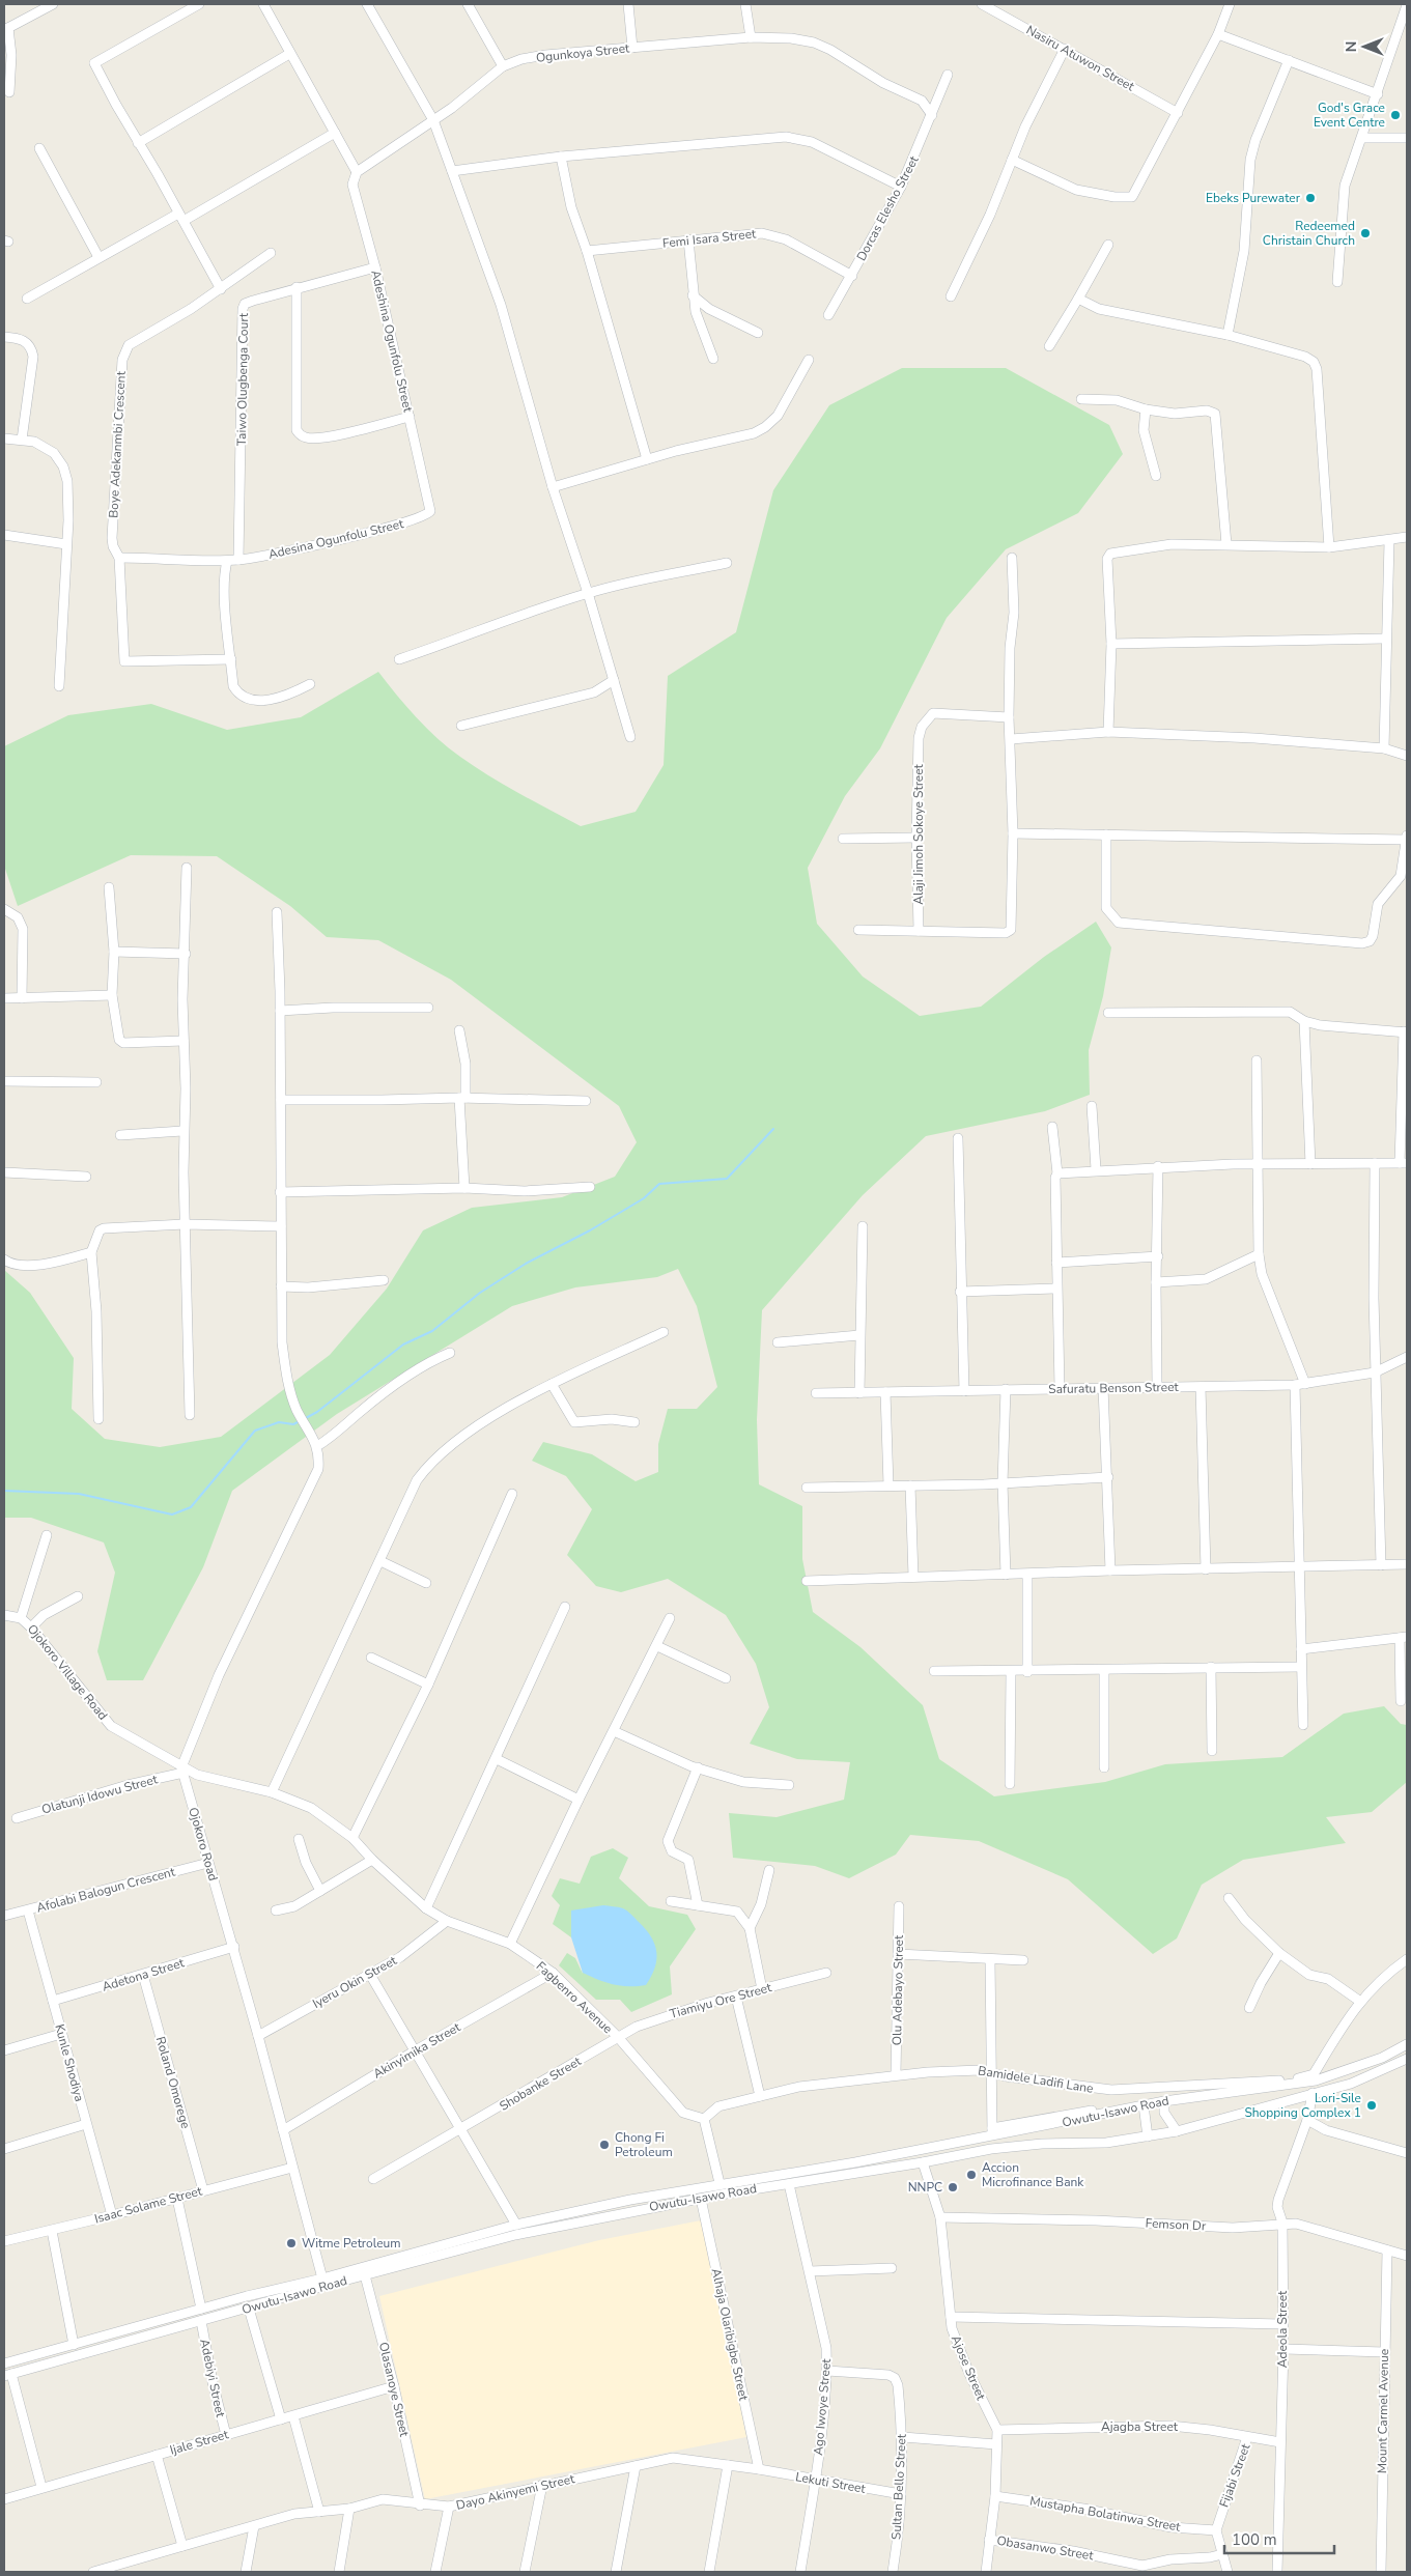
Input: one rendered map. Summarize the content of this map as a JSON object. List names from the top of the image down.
{
  "streets": {
    "street": [
      "Ogunkoya Street",
      "Nasiru Atuwon Street",
      "Dorcas Elesho Street",
      "Femi Isara Street",
      "Adeshina Ogunfolu Street",
      "Taiwo Olugbenga Court",
      "Boye Adekanmbi Crescent",
      "Adesina Ogunfolu Street",
      "Alaji Jimoh Sokoye Street",
      "Safuratu Benson Street",
      "Ojokoro Village Road",
      "Olatunji Idowu Street",
      "Ojokoro Road",
      "Afolabi Balogun Crescent",
      "Adetona Street",
      "Iyeru Okin Street",
      "Olu Adebayo Street",
      "Fagbenro Avenue",
      "Tiamiyu Ore Street",
      "Akinyimika Street",
      "Kunle Shodiya",
      "Bamidele Ladifi Lane",
      "Roland Omorege",
      "Shobanke Street",
      "Owutu-Isawo Road",
      "Isaac Solame Street",
      "Femson Dr",
      "Adeola Street",
      "Alhaja Olaribigbe Street",
      "Ajose Street",
      "Adebiyi Street",
      "Olasanoye Street",
      "Ago Iwoye Street",
      "Mount Carmel Avenue",
      "Ajagba Street",
      "Ijale Street",
      "Fijabi Street",
      "Lekuti Street",
      "Sultan Bello Street",
      "Dayo Akinyemi Street",
      "Mustapha Bolatinwa Street",
      "Obasanwo Street"
    ]
  },
  "crossings": [
    ["Ogunkoya Street", "Adeshina Ogunfolu Street"],
    ["Dorcas Elesho Street", "Femi Isara Street"],
    ["Adeshina Ogunfolu Street", "Taiwo Olugbenga Court"],
    ["Adeshina Ogunfolu Street", "Adesina Ogunfolu Street"],
    ["Taiwo Olugbenga Court", "Adesina Ogunfolu Street"],
    ["Boye Adekanmbi Crescent", "Adesina Ogunfolu Street"],
    ["Ojokoro Village Road", "Olatunji Idowu Street"],
    ["Ojokoro Village Road", "Ojokoro Road"],
    ["Ojokoro Village Road", "Fagbenro Avenue"],
    ["Olatunji Idowu Street", "Ojokoro Road"],
    ["Olatunji Idowu Street", "Fagbenro Avenue"],
    ["Ojokoro Road", "Afolabi Balogun Crescent"],
    ["Ojokoro Road", "Adetona Street"],
    ["Ojokoro Road", "Iyeru Okin Street"],
    ["Ojokoro Road", "Fagbenro Avenue"],
    ["Ojokoro Road", "Akinyimika Street"],
    ["Ojokoro Road", "Owutu-Isawo Road"],
    ["Ojokoro Road", "Isaac Solame Street"],
    ["Afolabi Balogun Crescent", "Kunle Shodiya"],
    ["Adetona Street", "Kunle Shodiya"],
    ["Adetona Street", "Roland Omorege"],
    ["Iyeru Okin Street", "Fagbenro Avenue"],
    ["Olu Adebayo Street", "Bamidele Ladifi Lane"],
    ["Fagbenro Avenue", "Tiamiyu Ore Street"],
    ["Fagbenro Avenue", "Akinyimika Street"],
    ["Fagbenro Avenue", "Bamidele Ladifi Lane"],
    ["Fagbenro Avenue", "Shobanke Street"],
    ["Tiamiyu Ore Street", "Shobanke Street"],
    ["Kunle Shodiya", "Isaac Solame Street"],
    ["Bamidele Ladifi Lane", "Owutu-Isawo Road"],
    ["Roland Omorege", "Isaac Solame Street"],
    ["Owutu-Isawo Road", "Adeola Street"],
    ["Owutu-Isawo Road", "Alhaja Olaribigbe Street"],
    ["Owutu-Isawo Road", "Ajose Street"],
    ["Owutu-Isawo Road", "Adebiyi Street"],
    ["Owutu-Isawo Road", "Olasanoye Street"],
    ["Owutu-Isawo Road", "Ago Iwoye Street"],
    ["Femson Dr", "Adeola Street"],
    ["Femson Dr", "Ajose Street"],
    ["Femson Dr", "Mount Carmel Avenue"],
    ["Adeola Street", "Ajagba Street"],
    ["Alhaja Olaribigbe Street", "Lekuti Street"],
    ["Alhaja Olaribigbe Street", "Dayo Akinyemi Street"],
    ["Ajose Street", "Ajagba Street"],
    ["Adebiyi Street", "Ijale Street"],
    ["Olasanoye Street", "Ijale Street"],
    ["Olasanoye Street", "Dayo Akinyemi Street"],
    ["Ago Iwoye Street", "Lekuti Street"],
    ["Ago Iwoye Street", "Sultan Bello Street"],
    ["Ajagba Street", "Fijabi Street"],
    ["Fijabi Street", "Mustapha Bolatinwa Street"],
    ["Lekuti Street", "Sultan Bello Street"],
    ["Lekuti Street", "Dayo Akinyemi Street"]
  ],
  "places": [
    "God's Grace Event Centre",
    "Ebeks Purewater",
    "Redeemed Christain Church",
    "Lori-Sile Shopping Complex 1",
    "Chong Fi Petroleum",
    "Accion Microfinance Bank",
    "NNPC",
    "Witme Petroleum"
  ],
  "scale_bar": "100 m",
  "north": "left"
}
